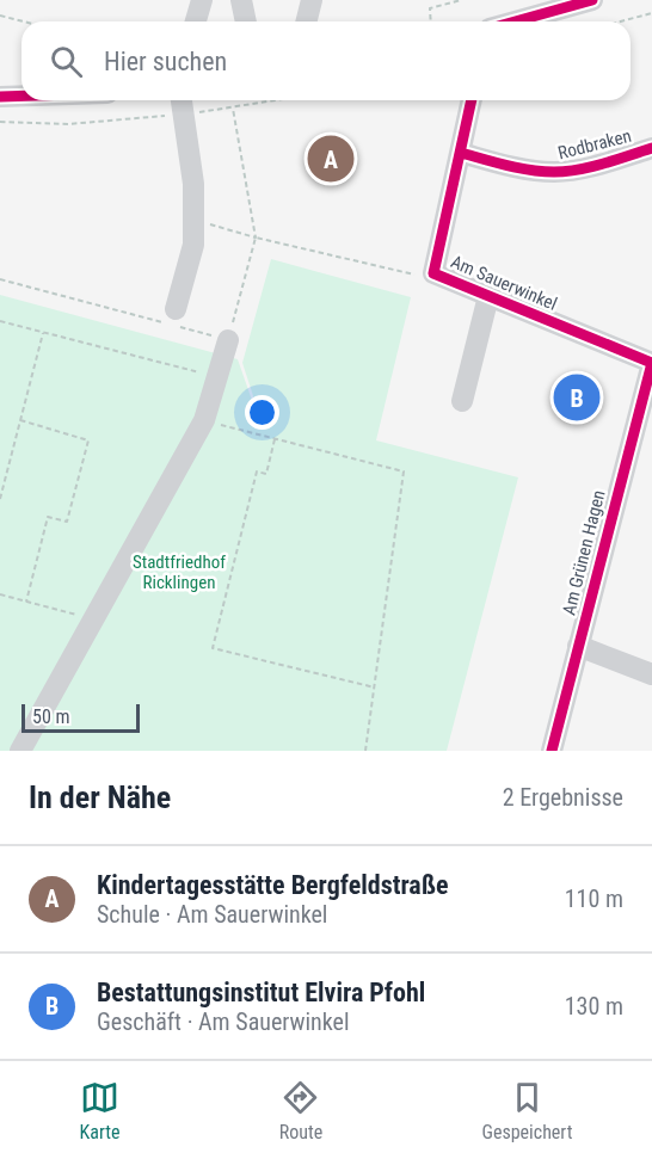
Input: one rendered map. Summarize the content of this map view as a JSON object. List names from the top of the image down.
{
  "streets": {
    "street": ["Rodbraken", "Am Sauerwinkel", "Am Grünen Hagen"]
  },
  "crossings": [
    ["Rodbraken", "Am Sauerwinkel"],
    ["Am Sauerwinkel", "Am Grünen Hagen"]
  ],
  "parks": ["Stadtfriedhof Ricklingen"],
  "scale_bar": "50 m",
  "page": {
    "search": "Hier suchen",
    "pins": ["A", "B"],
    "scale": "50 m",
    "heading": ["In der Nähe", "2 Ergebnisse"],
    "list": [
      {
        "mark": "A",
        "name": "Kindertagesstätte Bergfeldstraße",
        "note": "Schule · Am Sauerwinkel",
        "value": "110 m"
      },
      {
        "mark": "B",
        "name": "Bestattungsinstitut Elvira Pfohl",
        "note": "Geschäft · Am Sauerwinkel",
        "value": "130 m"
      }
    ],
    "nav": ["Karte", "Route", "Gespeichert"]
  }
}
